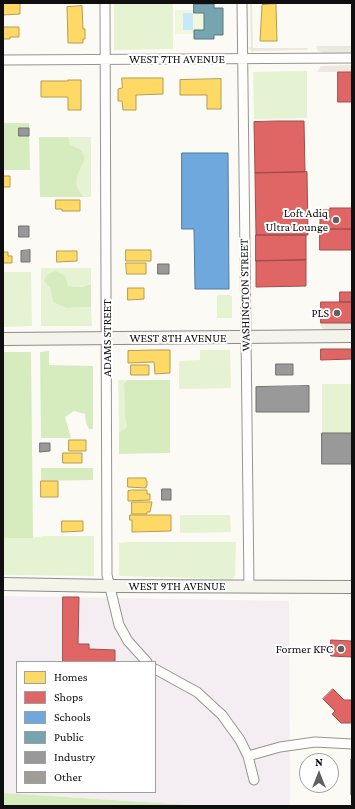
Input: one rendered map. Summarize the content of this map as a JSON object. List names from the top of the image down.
{
  "streets": {
    "street": [
      "WEST 7TH AVENUE",
      "WASHINGTON STREET",
      "ADAMS STREET",
      "WEST 8TH AVENUE",
      "WEST 9TH AVENUE"
    ]
  },
  "crossings": [
    ["WEST 7TH AVENUE", "WASHINGTON STREET"],
    ["WEST 7TH AVENUE", "ADAMS STREET"],
    ["WASHINGTON STREET", "WEST 8TH AVENUE"],
    ["WASHINGTON STREET", "WEST 9TH AVENUE"],
    ["ADAMS STREET", "WEST 8TH AVENUE"],
    ["ADAMS STREET", "WEST 9TH AVENUE"]
  ],
  "places": ["Loft Adiq Ultra Lounge", "PLS", "Former KFC"],
  "legend": [
    "Homes",
    "Shops",
    "Schools",
    "Public",
    "Industry",
    "Other"
  ],
  "north": "top"
}
